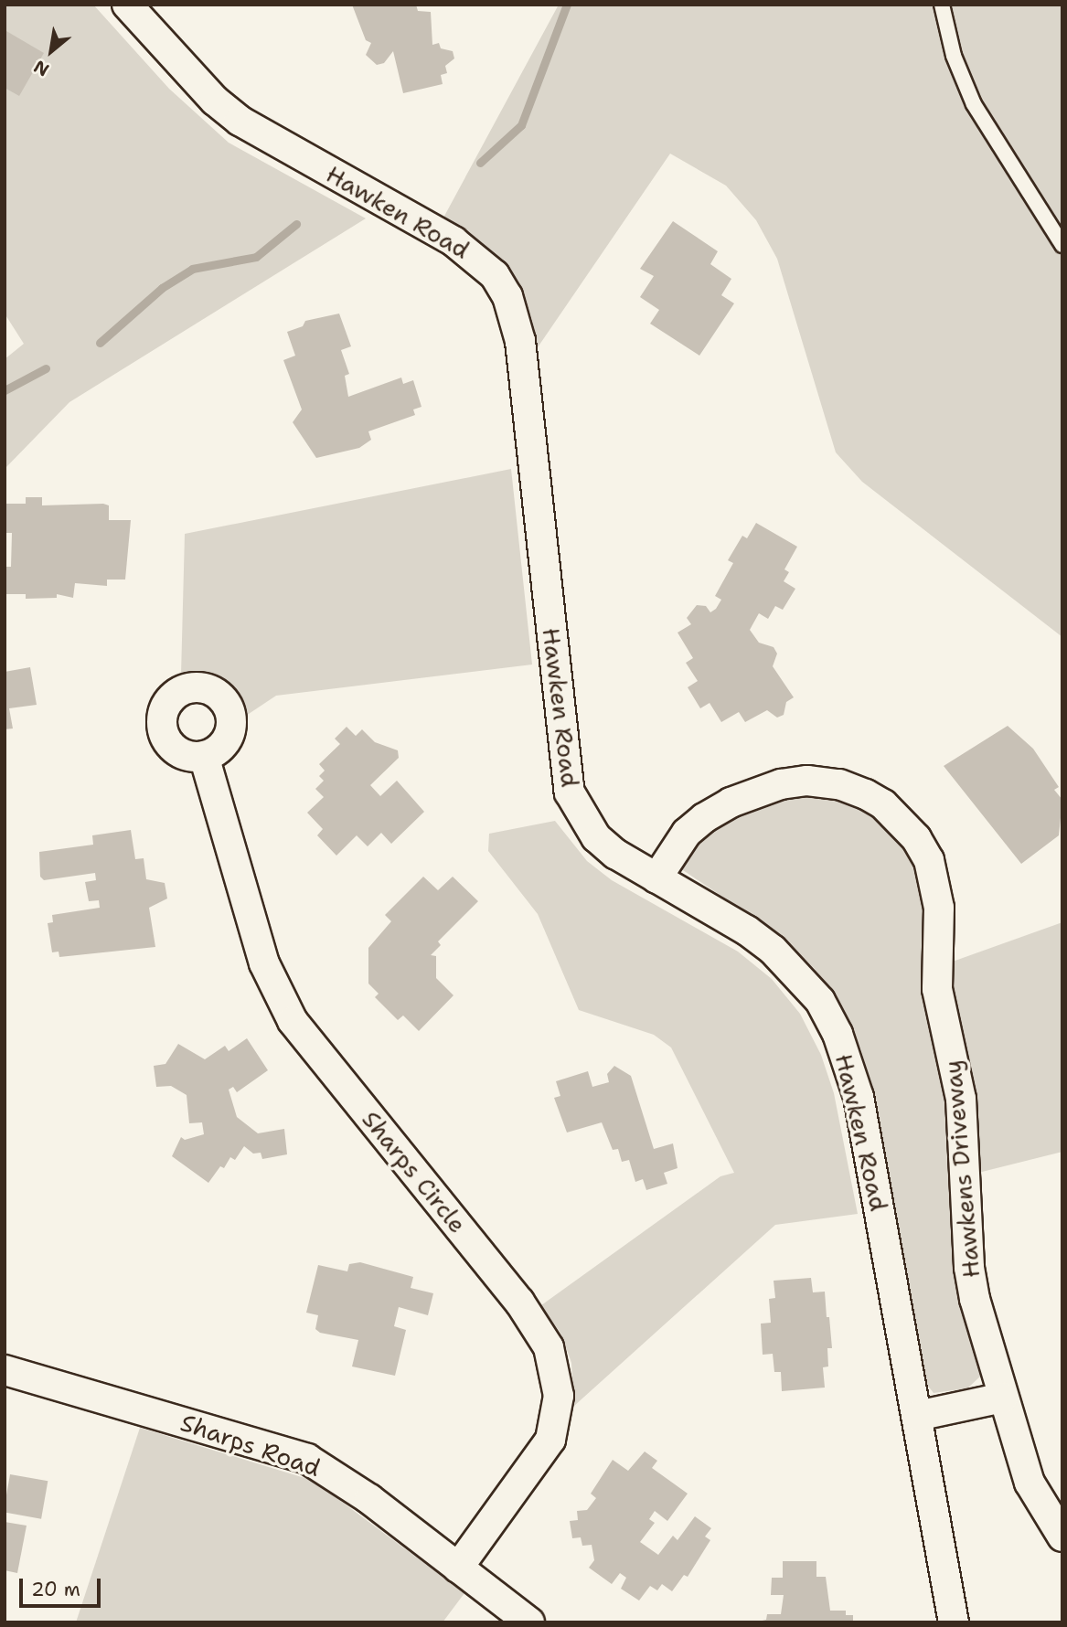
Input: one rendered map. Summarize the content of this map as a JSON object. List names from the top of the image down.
{
  "streets": {
    "street": [
      "Hawken Road",
      "Hawkens Driveway",
      "Sharps Circle",
      "Sharps Road"
    ]
  },
  "crossings": [
    ["Hawken Road", "Hawkens Driveway"],
    ["Sharps Circle", "Sharps Road"]
  ],
  "scale_bar": "20 m",
  "north": "bottom left"
}
